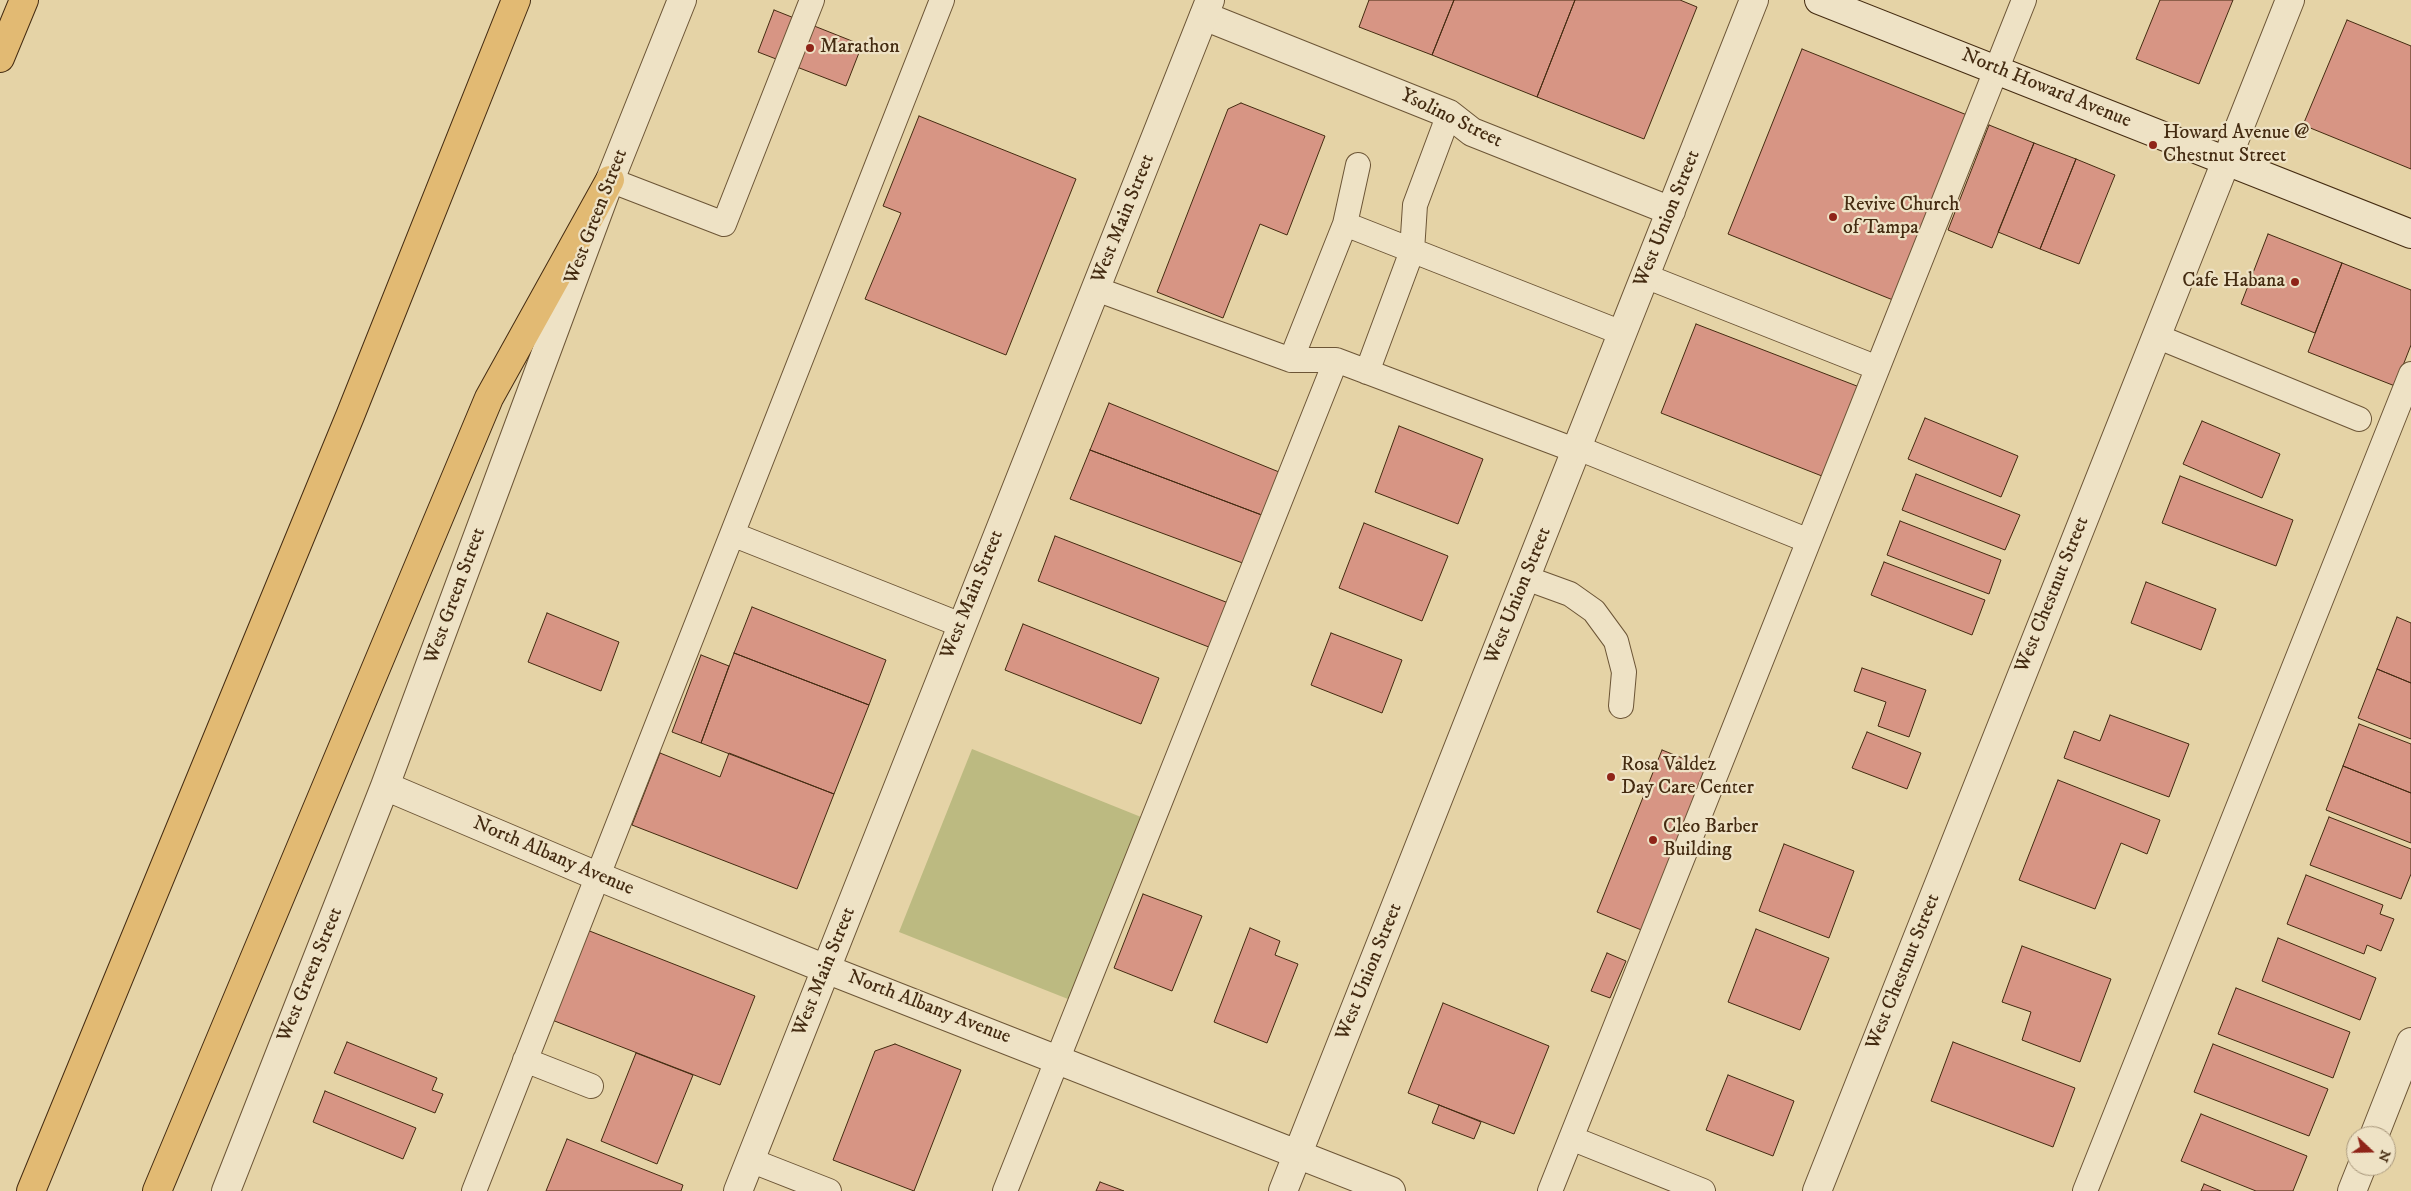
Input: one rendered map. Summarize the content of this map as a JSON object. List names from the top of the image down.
{
  "streets": {
    "street": [
      "North Howard Avenue",
      "Ysolino Street",
      "West Green Street",
      "West Main Street",
      "West Union Street",
      "West Chestnut Street",
      "North Albany Avenue"
    ]
  },
  "crossings": [
    ["North Howard Avenue", "West Chestnut Street"],
    ["Ysolino Street", "West Main Street"],
    ["Ysolino Street", "West Union Street"],
    ["West Green Street", "North Albany Avenue"],
    ["West Main Street", "North Albany Avenue"],
    ["West Union Street", "North Albany Avenue"]
  ],
  "places": [
    "Marathon",
    "Howard Avenue @ Chestnut Street",
    "Revive Church of Tampa",
    "Cafe Habana",
    "Rosa Valdez Day Care Center",
    "Cleo Barber Building"
  ],
  "north": "right"
}
